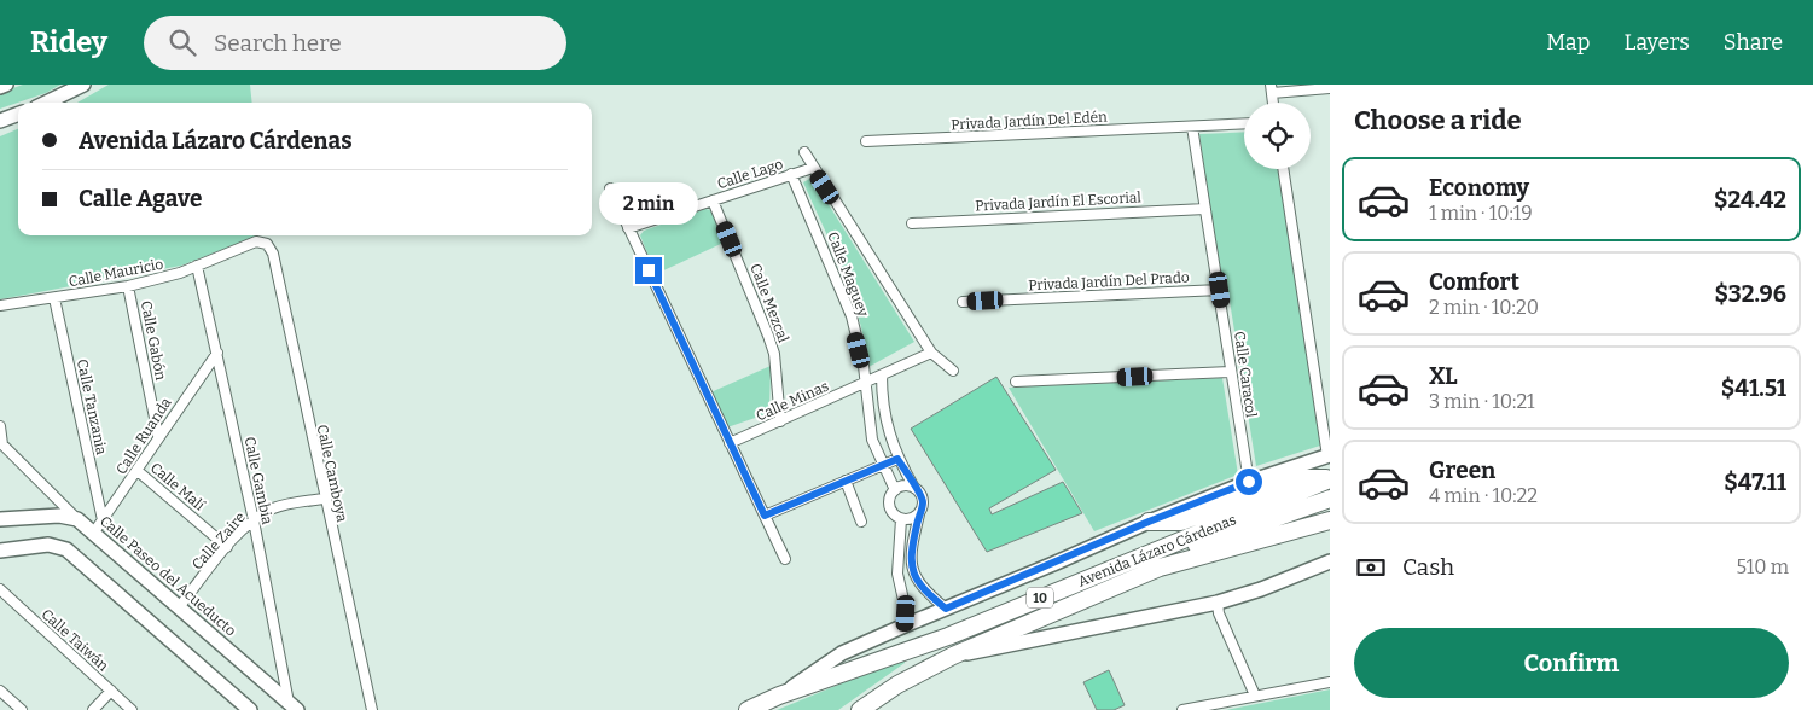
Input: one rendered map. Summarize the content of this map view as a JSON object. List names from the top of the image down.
{
  "streets": {
    "highway": ["Avenida Lázaro Cárdenas", "10"],
    "street": [
      "Privada Jardín Del Edén",
      "Calle Lago",
      "Privada Jardín El Escorial",
      "Calle Mauricio",
      "Calle Maguey",
      "Privada Jardín Del Prado",
      "Calle Mezcal",
      "Calle Gabón",
      "Calle Caracol",
      "Calle Minas",
      "Calle Tanzania",
      "Calle Ruanda",
      "Calle Camboya",
      "Calle Gambia",
      "Calle Malí",
      "Calle Zaire",
      "Calle Paseo del Acueducto",
      "Calle Taiwán"
    ]
  },
  "crossings": [
    ["Privada Jardín Del Edén", "Calle Caracol"],
    ["Calle Lago", "Calle Maguey"],
    ["Calle Lago", "Calle Mezcal"],
    ["Privada Jardín El Escorial", "Calle Caracol"],
    ["Calle Mauricio", "Calle Gabón"],
    ["Calle Mauricio", "Calle Tanzania"],
    ["Calle Mauricio", "Calle Camboya"],
    ["Calle Mauricio", "Calle Gambia"],
    ["Calle Maguey", "Calle Minas"],
    ["Privada Jardín Del Prado", "Calle Caracol"],
    ["Calle Mezcal", "Calle Minas"],
    ["Calle Gabón", "Calle Ruanda"],
    ["Calle Caracol", "Avenida Lázaro Cárdenas"],
    ["Calle Tanzania", "Calle Ruanda"],
    ["Calle Ruanda", "Calle Gambia"],
    ["Calle Ruanda", "Calle Malí"],
    ["Calle Ruanda", "Calle Paseo del Acueducto"],
    ["Calle Camboya", "Calle Zaire"],
    ["Calle Gambia", "Calle Zaire"],
    ["Calle Gambia", "Calle Paseo del Acueducto"],
    ["Calle Malí", "Calle Zaire"],
    ["Calle Zaire", "Calle Paseo del Acueducto"]
  ],
  "page": {
    "header": "Ridey",
    "search": "Search here",
    "nav": ["Map", "Layers", "Share"],
    "heading": "Choose a ride",
    "banner": ["Avenida Lázaro Cárdenas", "Calle Agave"],
    "list": [
      {
        "name": "Economy",
        "note": "1 min · 10:19",
        "value": "$24.42"
      },
      {
        "name": "Comfort",
        "note": "2 min · 10:20",
        "value": "$32.96"
      },
      {
        "name": "XL",
        "note": "3 min · 10:21",
        "value": "$41.51"
      },
      {
        "name": "Green",
        "note": "4 min · 10:22",
        "value": "$47.11"
      }
    ],
    "bubble": "2 min",
    "pay": ["Cash", "510 m"],
    "buttons": "Confirm"
  }
}
